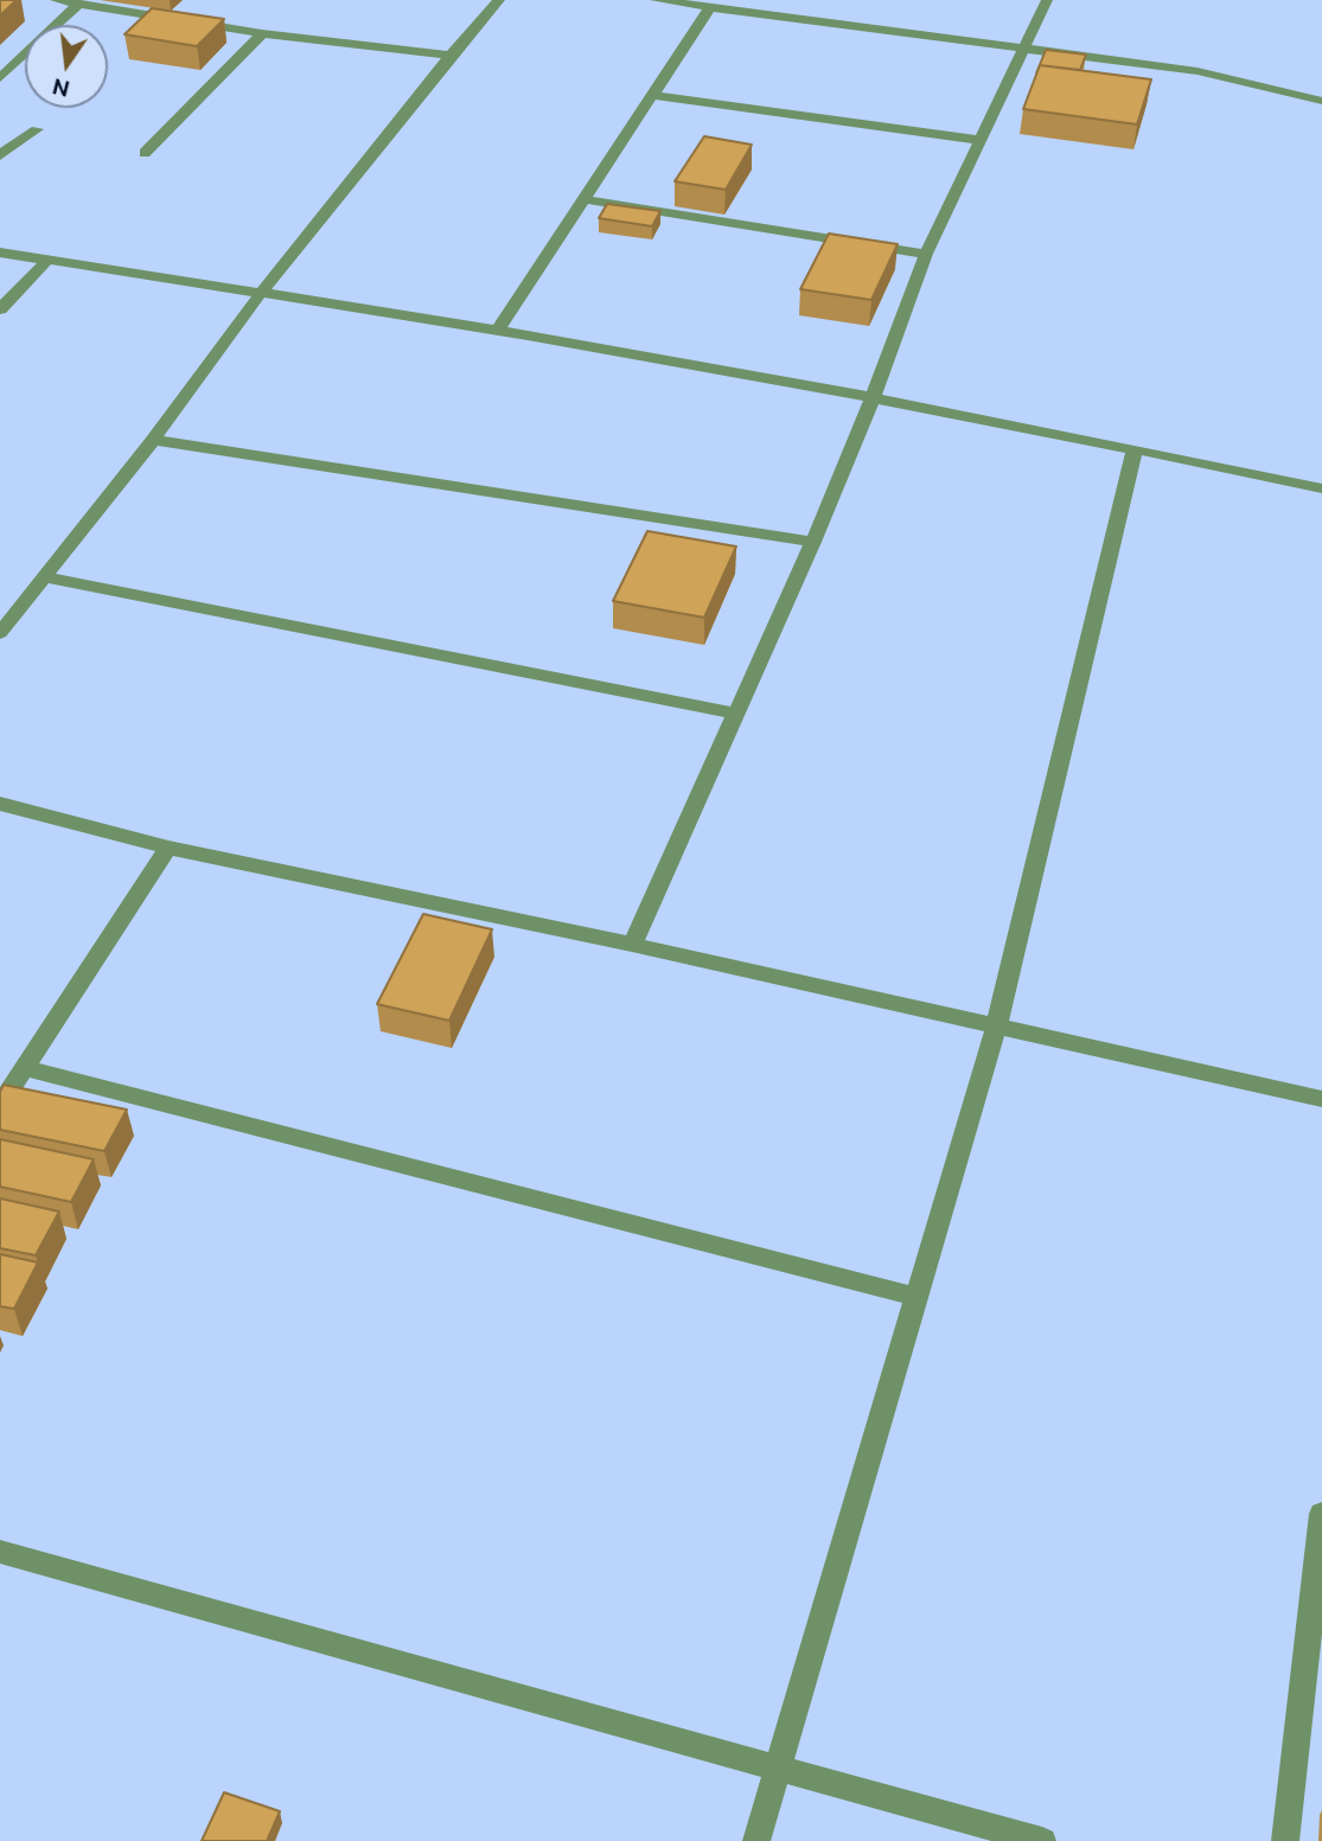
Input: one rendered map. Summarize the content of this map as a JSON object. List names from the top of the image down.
{
  "north": "bottom"
}
